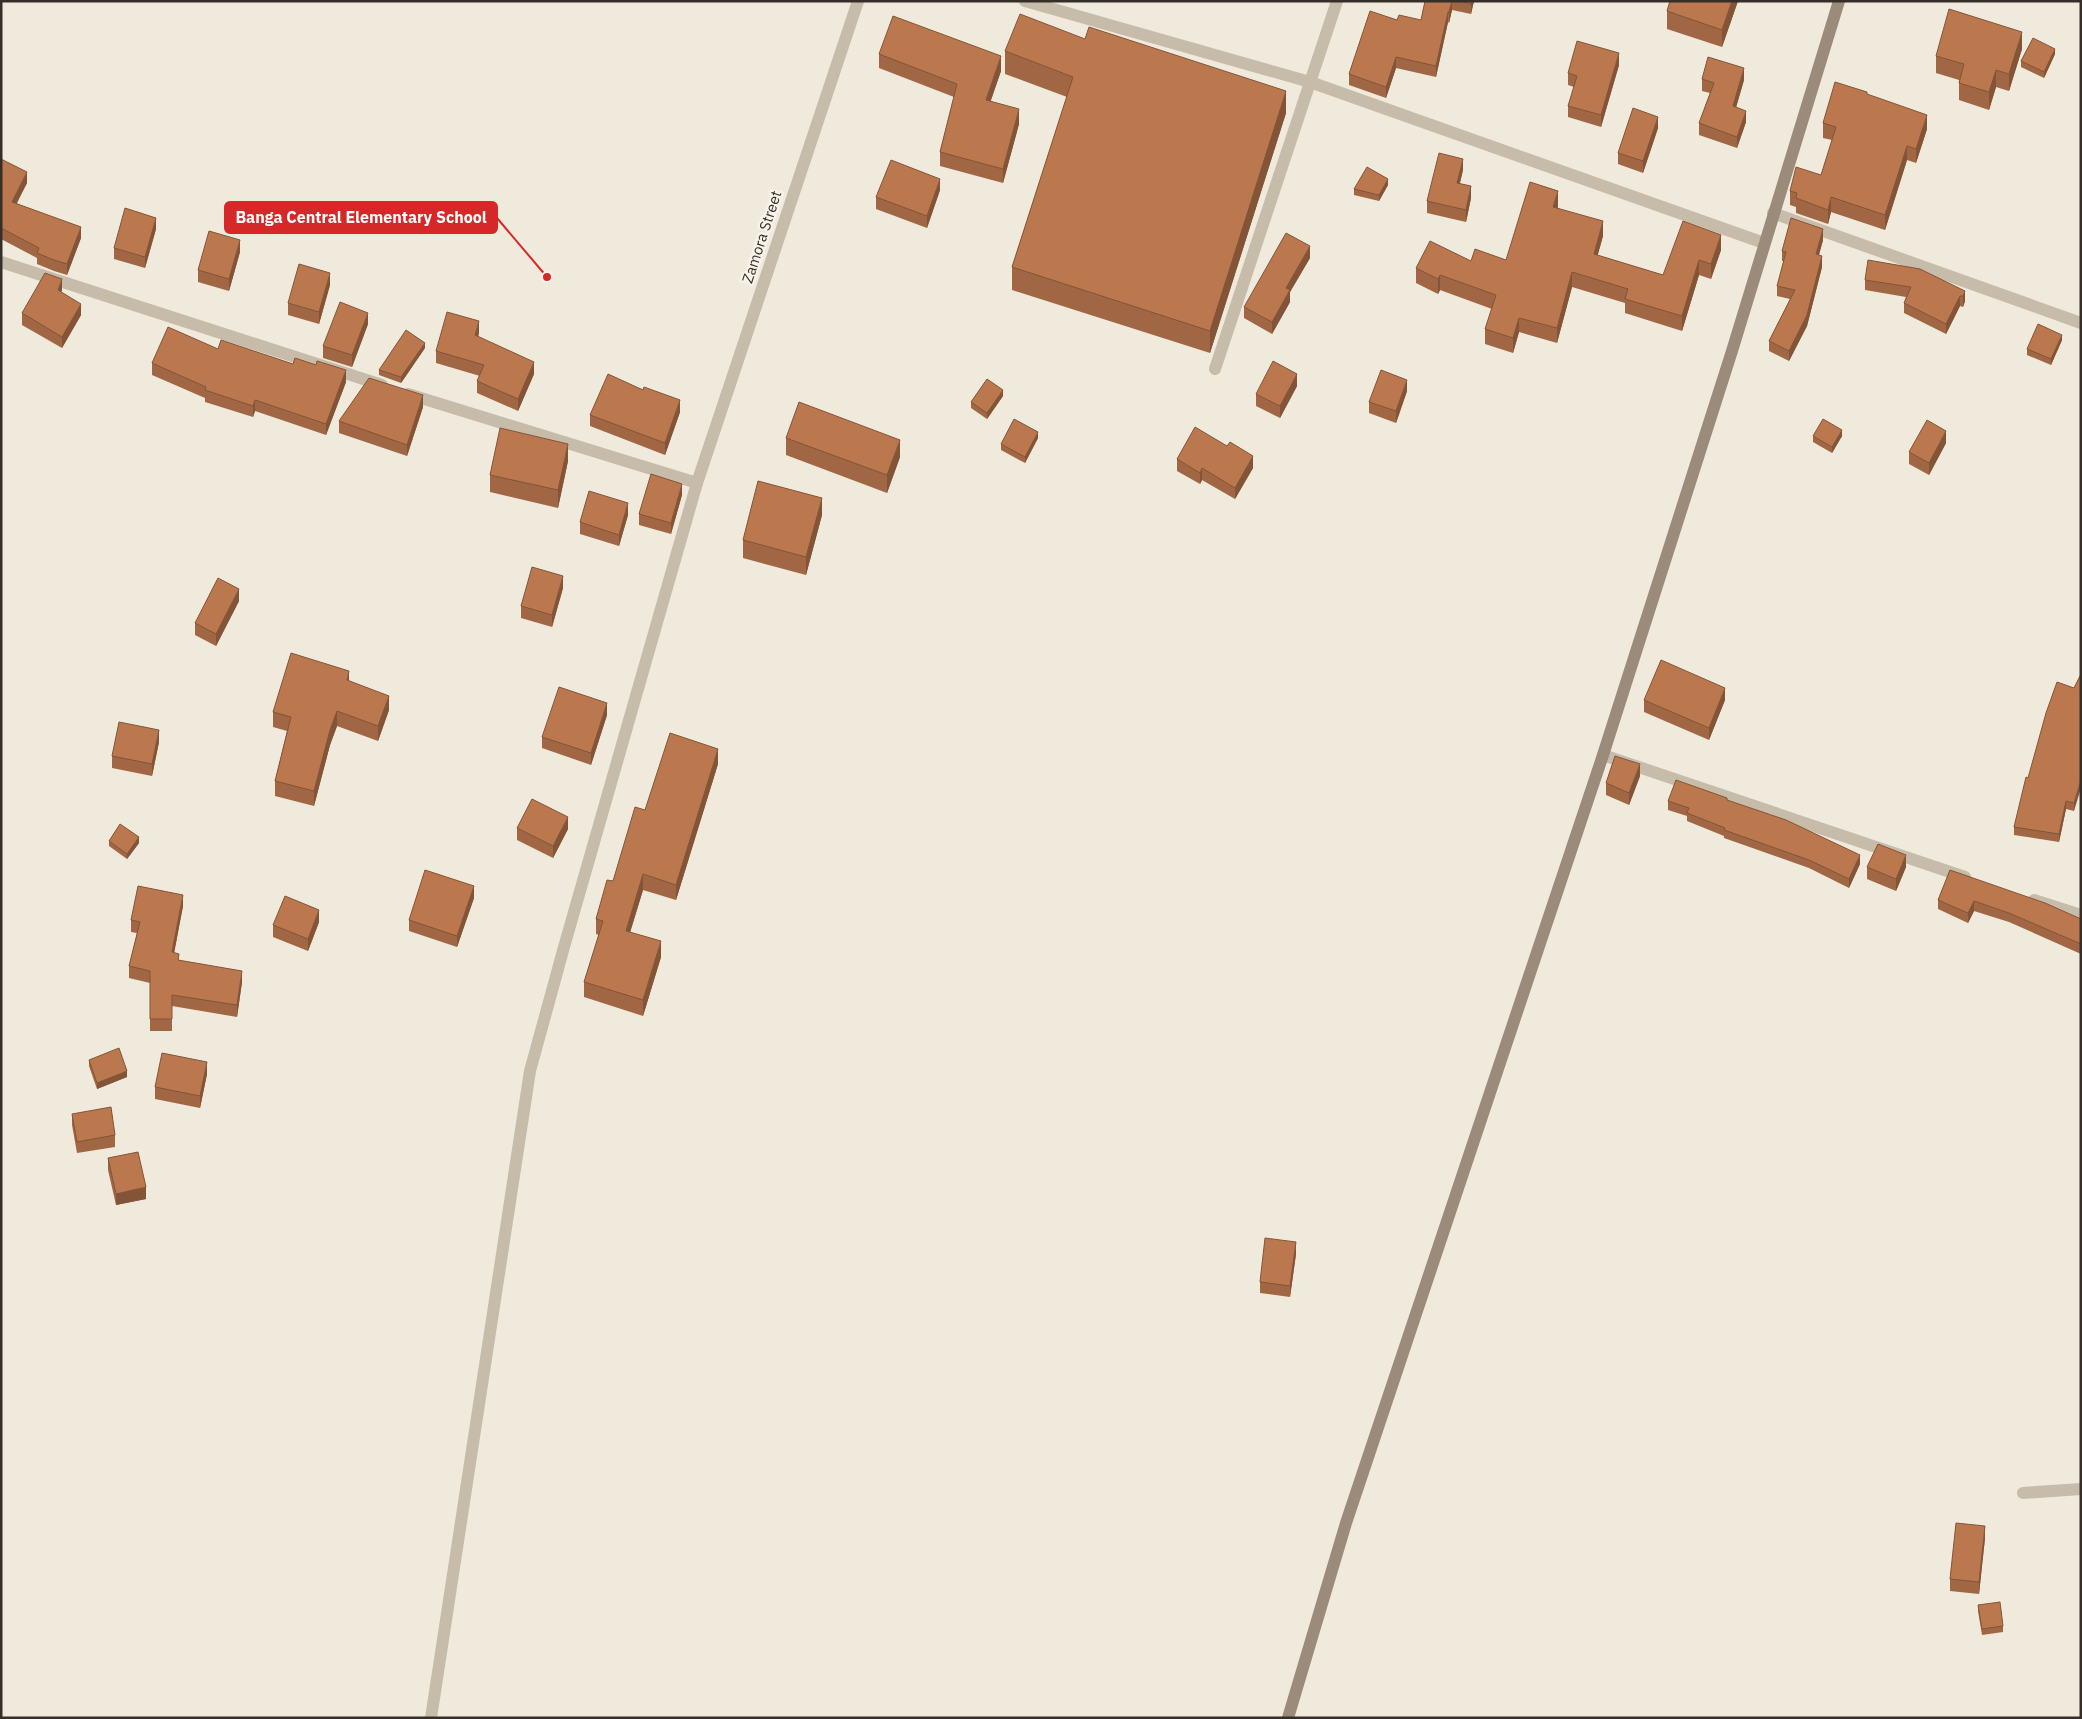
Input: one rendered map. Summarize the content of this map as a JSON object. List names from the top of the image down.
{
  "streets": {
    "street": ["Zamora Street"]
  },
  "places": ["Banga Central Elementary School"]
}
